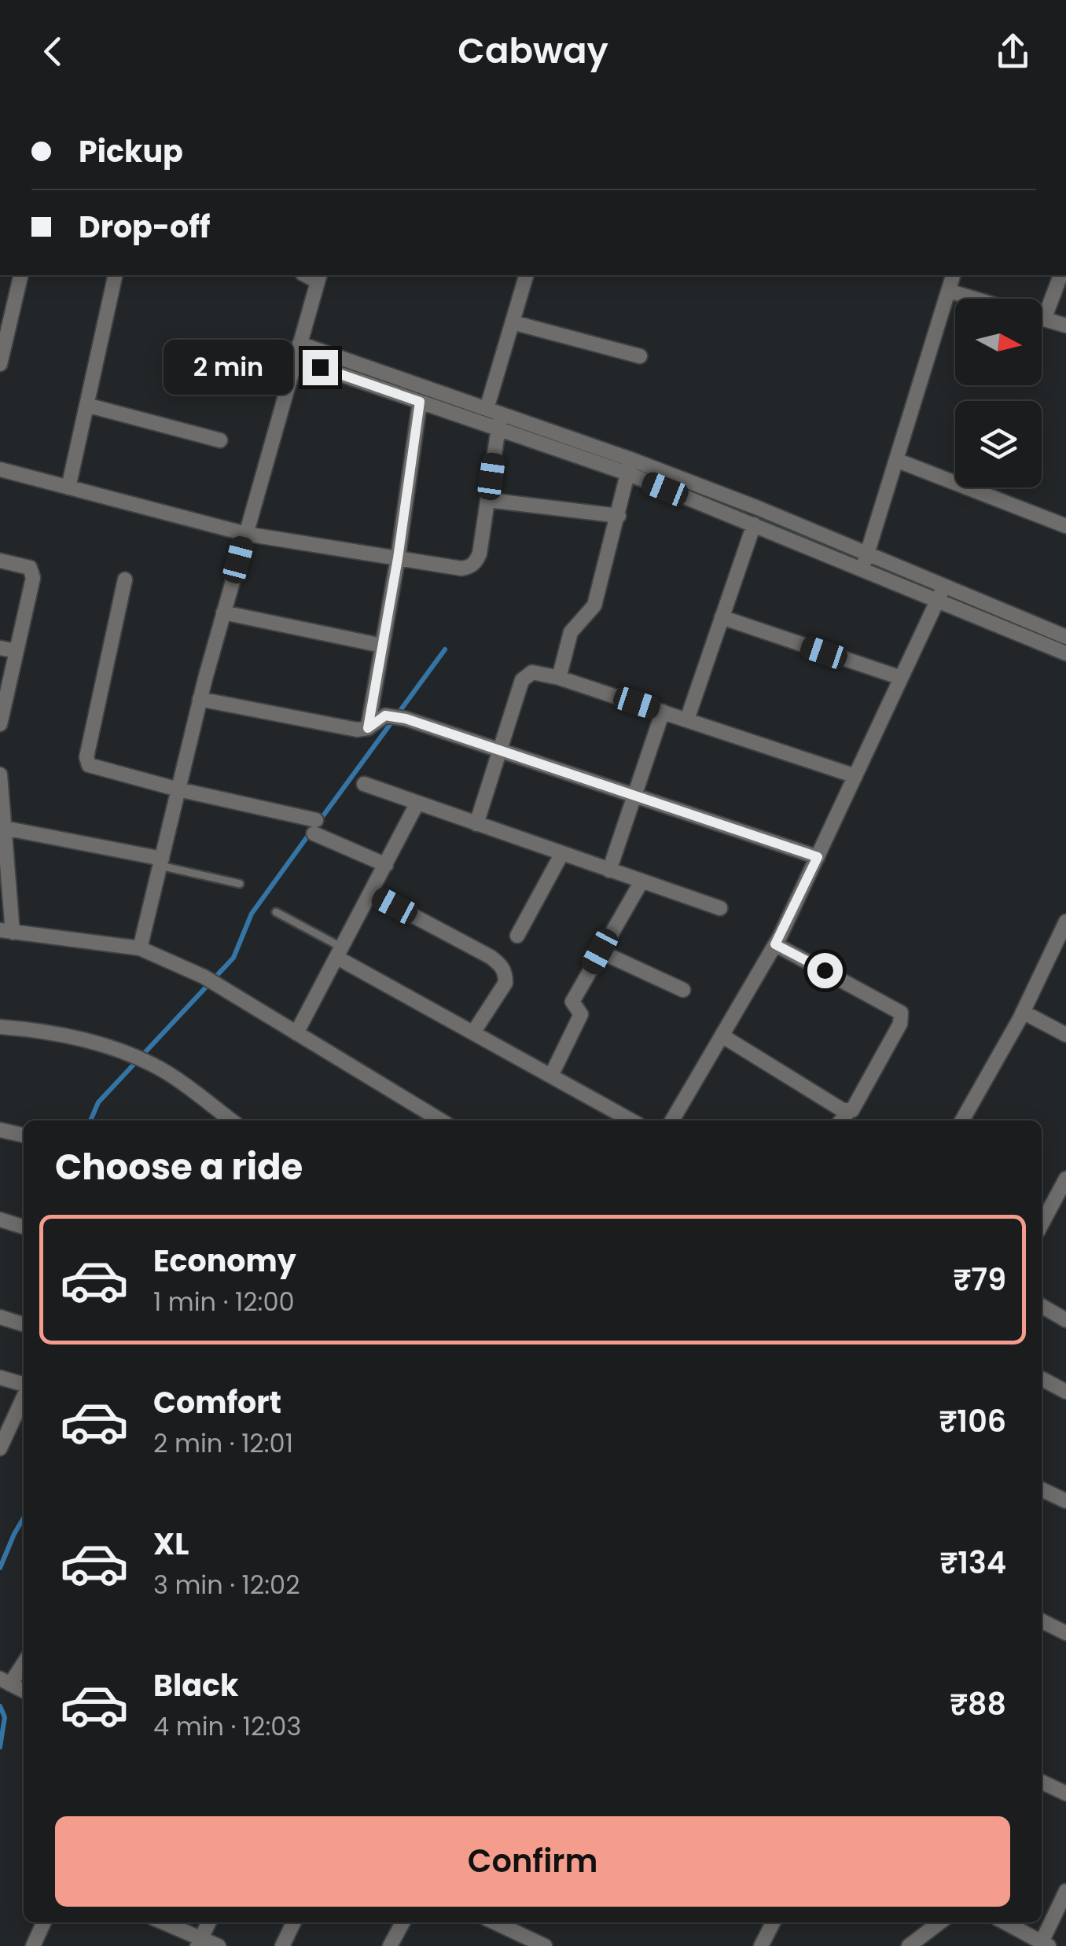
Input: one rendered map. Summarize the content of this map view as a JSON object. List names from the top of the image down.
{
  "north": "right",
  "page": {
    "header": "Cabway",
    "banner": ["Pickup", "Drop-off"],
    "bubble": "2 min",
    "heading": "Choose a ride",
    "list": [
      {
        "name": "Economy",
        "note": "1 min · 12:00",
        "value": "₹79"
      },
      {
        "name": "Comfort",
        "note": "2 min · 12:01",
        "value": "₹106"
      },
      {
        "name": "XL",
        "note": "3 min · 12:02",
        "value": "₹134"
      },
      {
        "name": "Black",
        "note": "4 min · 12:03",
        "value": "₹88"
      }
    ],
    "buttons": "Confirm"
  }
}
